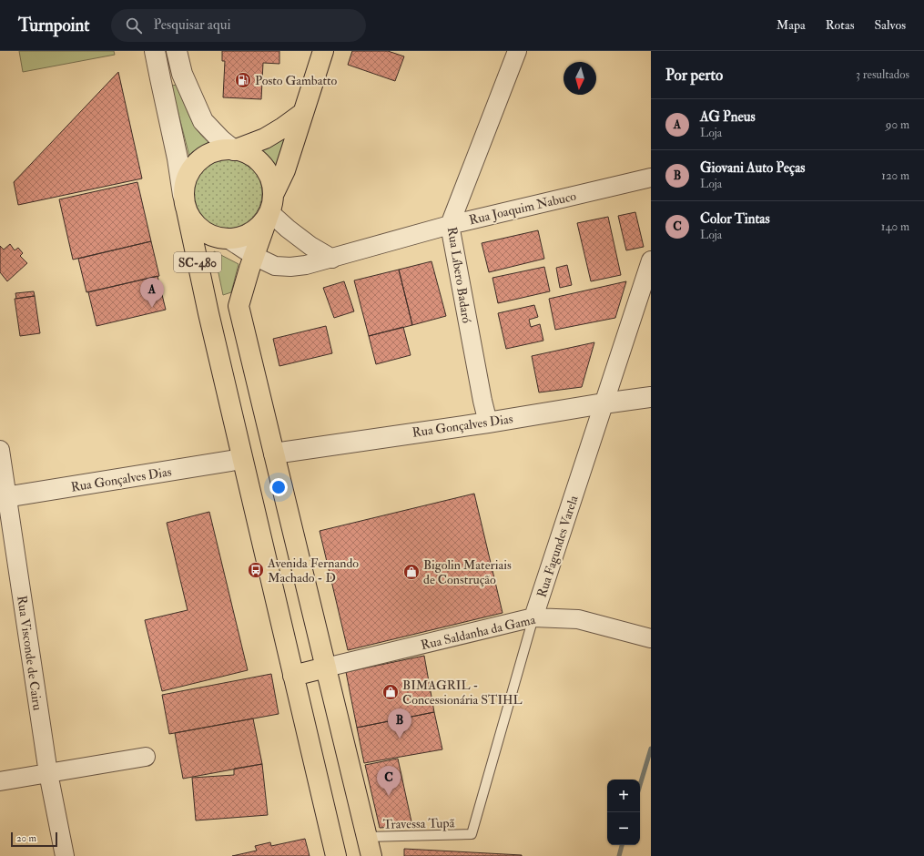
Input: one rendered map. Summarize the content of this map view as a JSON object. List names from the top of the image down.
{
  "streets": {
    "main road": ["SC-480"],
    "street": [
      "Rua Joaquim Nabuco",
      "Rua Líbero Badaró",
      "Rua Gonçalves Dias",
      "Rua Fagundes Varela",
      "Rua Saldanha da Gama",
      "Rua Visconde de Cairu"
    ],
    "lane": ["Travessa Tupã"]
  },
  "crossings": [
    ["Rua Joaquim Nabuco", "SC-480"],
    ["Rua Joaquim Nabuco", "Rua Líbero Badaró"],
    ["SC-480", "Rua Gonçalves Dias"],
    ["Rua Líbero Badaró", "Rua Gonçalves Dias"],
    ["Rua Gonçalves Dias", "Rua Fagundes Varela"],
    ["Rua Gonçalves Dias", "Rua Visconde de Cairu"],
    ["Rua Fagundes Varela", "Rua Saldanha da Gama"],
    ["Rua Fagundes Varela", "Travessa Tupã"]
  ],
  "places": {
    "fuel station": ["Posto Gambatto"],
    "bus stop": ["Avenida Fernando Machado - D"],
    "shop": ["Bigolin Materiais de Construção", "BIMAGRIL - Concessionária STIHL"]
  },
  "scale_bar": "20 m",
  "north": "bottom",
  "page": {
    "header": "Turnpoint",
    "search": "Pesquisar aqui",
    "nav": ["Mapa", "Rotas", "Salvos"],
    "heading": ["Por perto", "3 resultados"],
    "list": [
      {
        "mark": "A",
        "name": "AG Pneus",
        "note": "Loja",
        "value": "90 m"
      },
      {
        "mark": "B",
        "name": "Giovani Auto Peças",
        "note": "Loja",
        "value": "120 m"
      },
      {
        "mark": "C",
        "name": "Color Tintas",
        "note": "Loja",
        "value": "140 m"
      }
    ],
    "pins": ["A", "B", "C"],
    "map_buttons": ["+", "−"],
    "scale": "20 m"
  }
}
